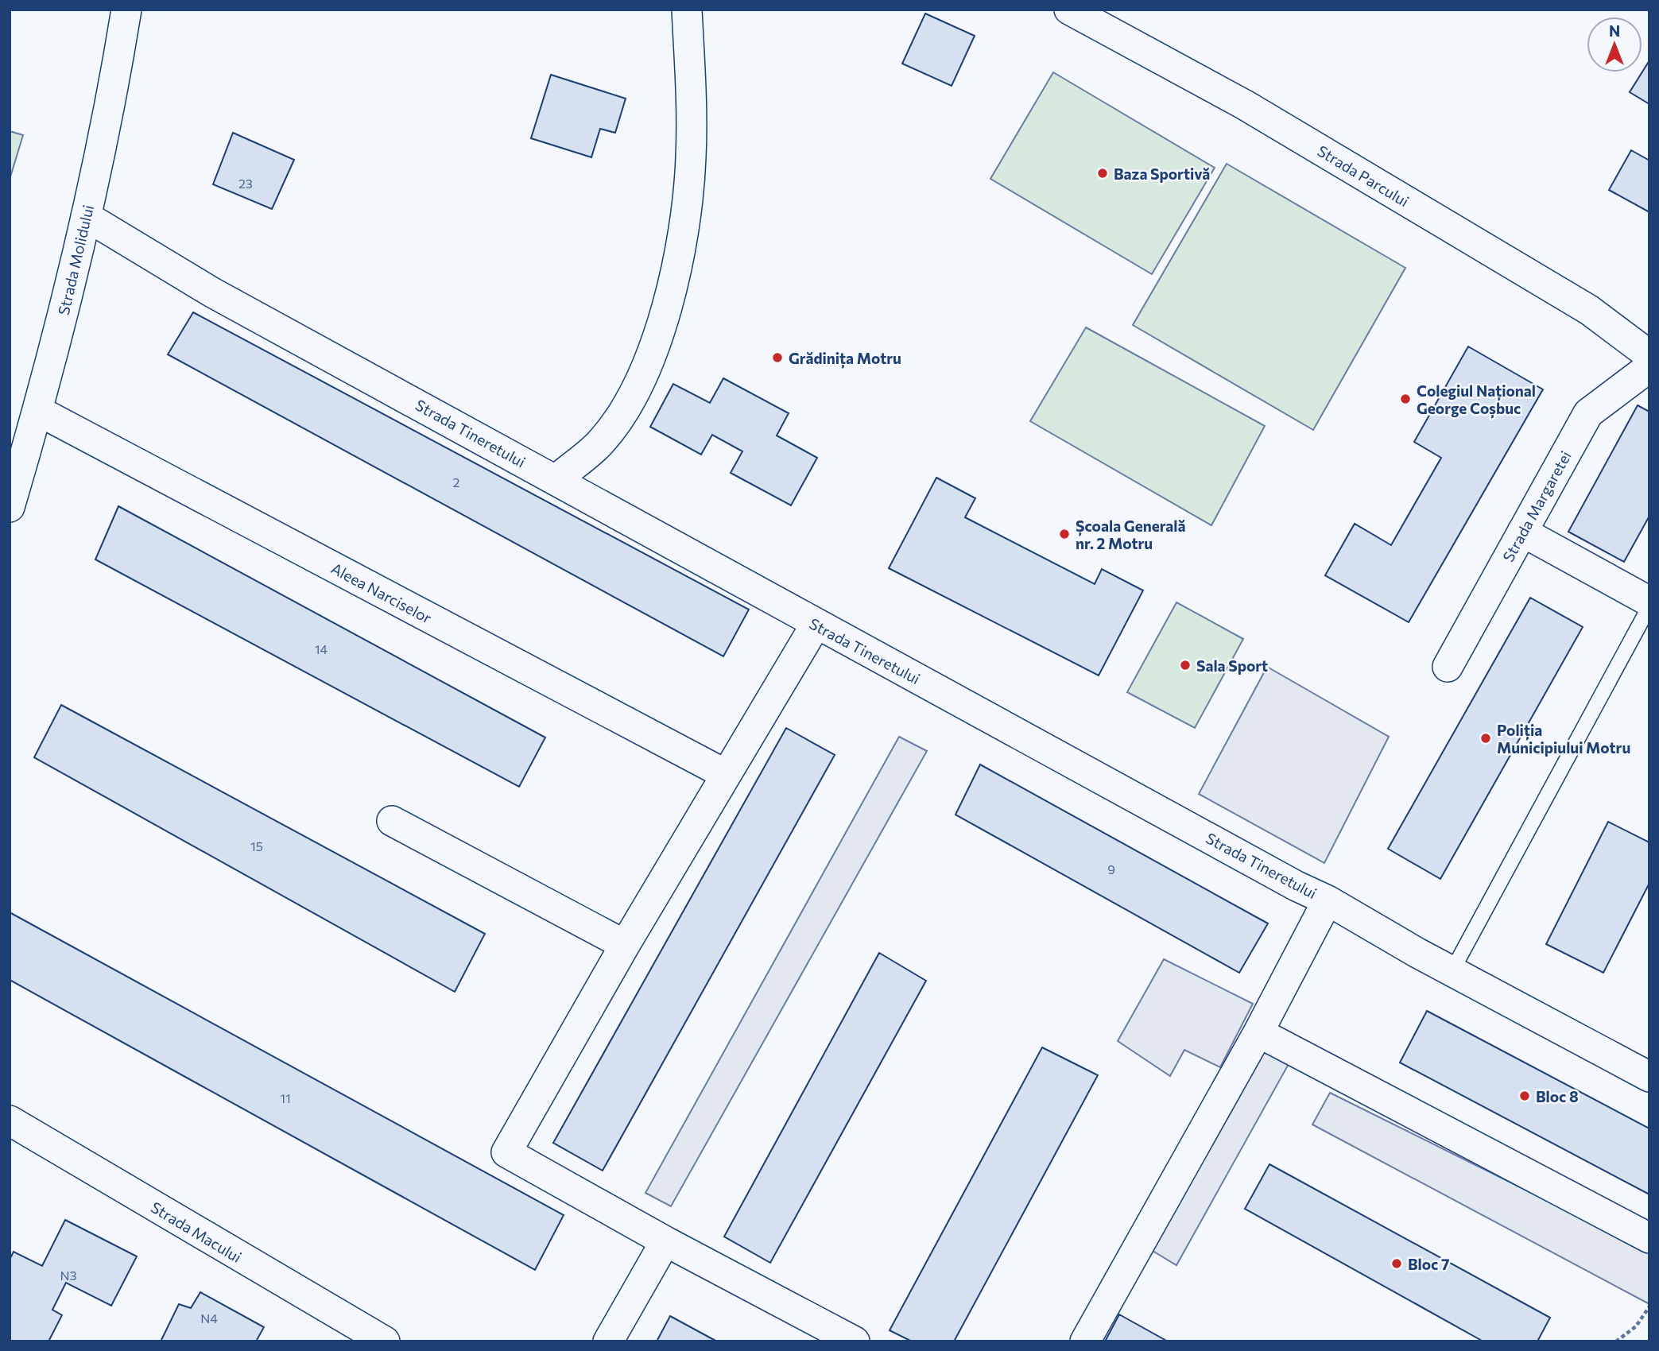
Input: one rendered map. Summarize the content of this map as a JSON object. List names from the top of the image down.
{
  "streets": {
    "street": [
      "Strada Parcului",
      "Strada Molidului",
      "Strada Tineretului",
      "Strada Margaretei",
      "Aleea Narciselor",
      "Strada Macului"
    ]
  },
  "crossings": [
    ["Strada Molidului", "Strada Tineretului"],
    ["Strada Molidului", "Aleea Narciselor"]
  ],
  "places": [
    "Baza Sportivă",
    "Grădinița Motru",
    "Colegiul Național George Coșbuc",
    "Școala Generală nr. 2 Motru",
    "Sala Sport",
    "Poliția Municipiului Motru",
    "Bloc 8",
    "Bloc 7"
  ],
  "house_numbers": [
    "23",
    "2",
    "14",
    "15",
    "9",
    "11",
    "N3",
    "N4"
  ],
  "north": "top"
}
